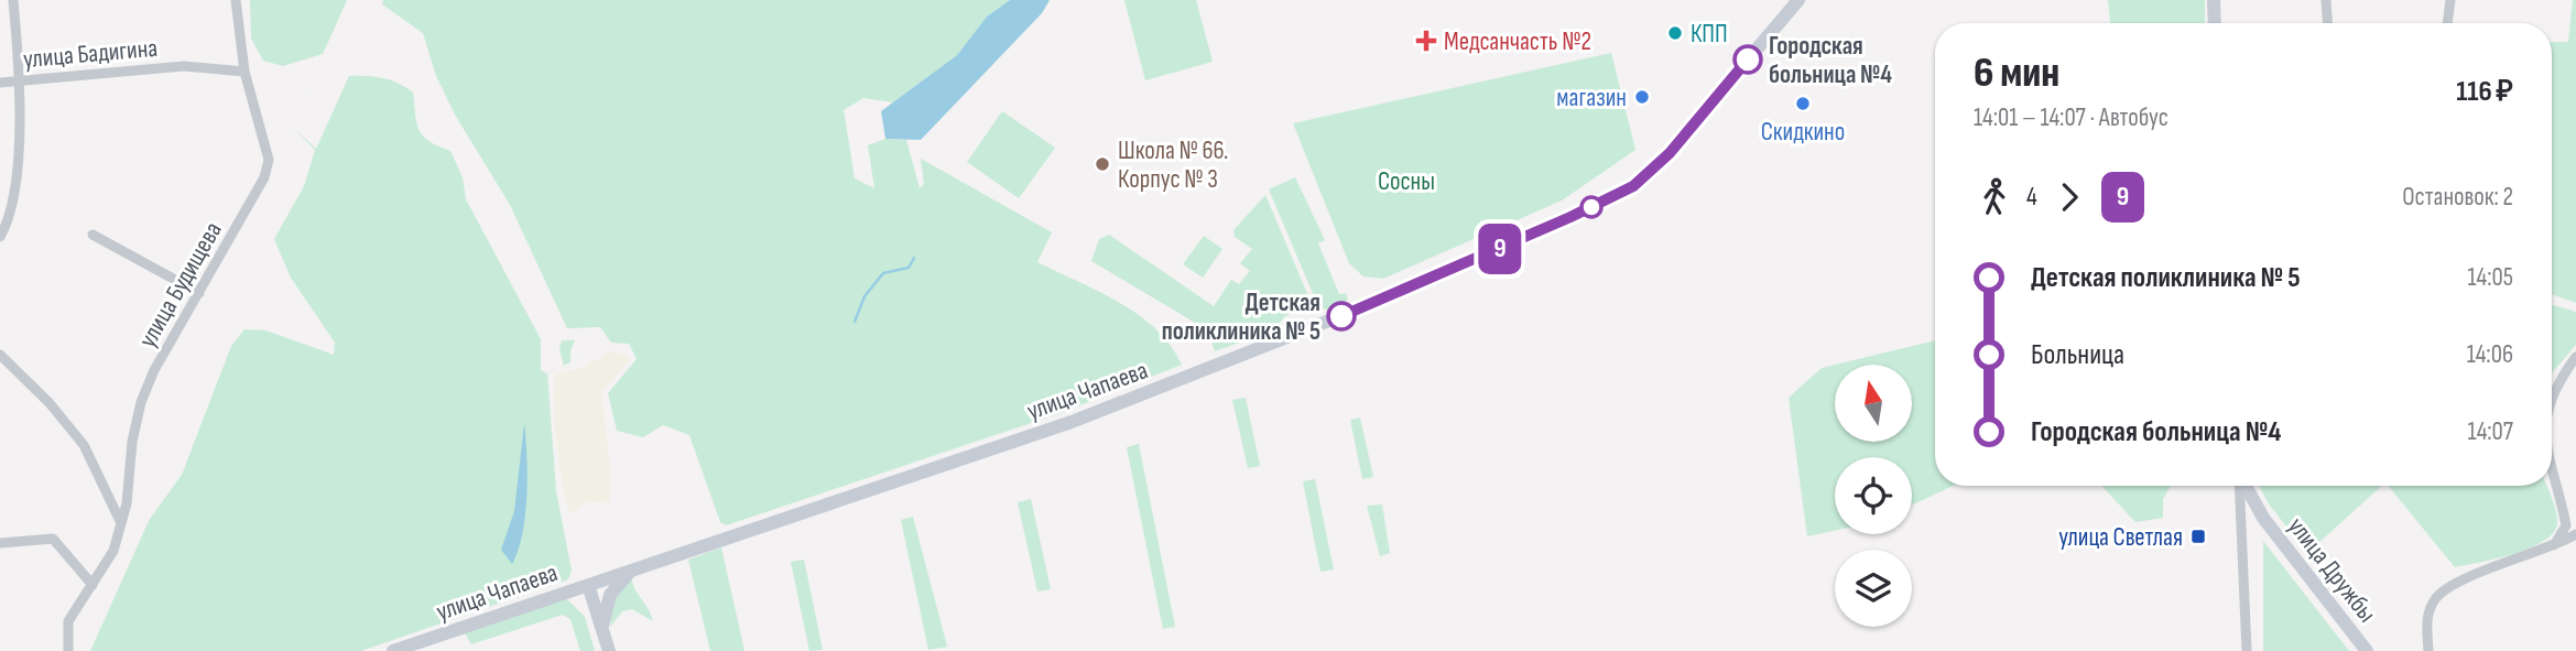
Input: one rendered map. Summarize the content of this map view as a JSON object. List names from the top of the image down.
{
  "streets": {
    "street": [
      "улица Бадигина",
      "улица Будищева",
      "улица Чапаева",
      "улица Дружбы"
    ]
  },
  "crossings": [
    ["улица Бадигина", "улица Будищева"]
  ],
  "parks": ["Сосны"],
  "places": {
    "other": [
      "КПП",
      "Городская больница №4",
      "магазин",
      "Скидкино",
      "Школа № 66. Корпус № 3",
      "Детская поликлиника № 5"
    ],
    "health": ["Медсанчасть №2"],
    "transit": ["улица Светлая"]
  },
  "lines": ["bus line 9"],
  "north": "top",
  "page": {
    "on_map": "9",
    "heading": ["6 мин", "14:01 – 14:07 · Автобус", "116 ₽"],
    "legs": ["4", "9", "Остановок: 2"],
    "list": [
      {
        "name": "Детская поликлиника № 5",
        "value": "14:05"
      },
      {
        "name": "Больница",
        "value": "14:06"
      },
      {
        "name": "Городская больница №4",
        "value": "14:07"
      }
    ]
  }
}
